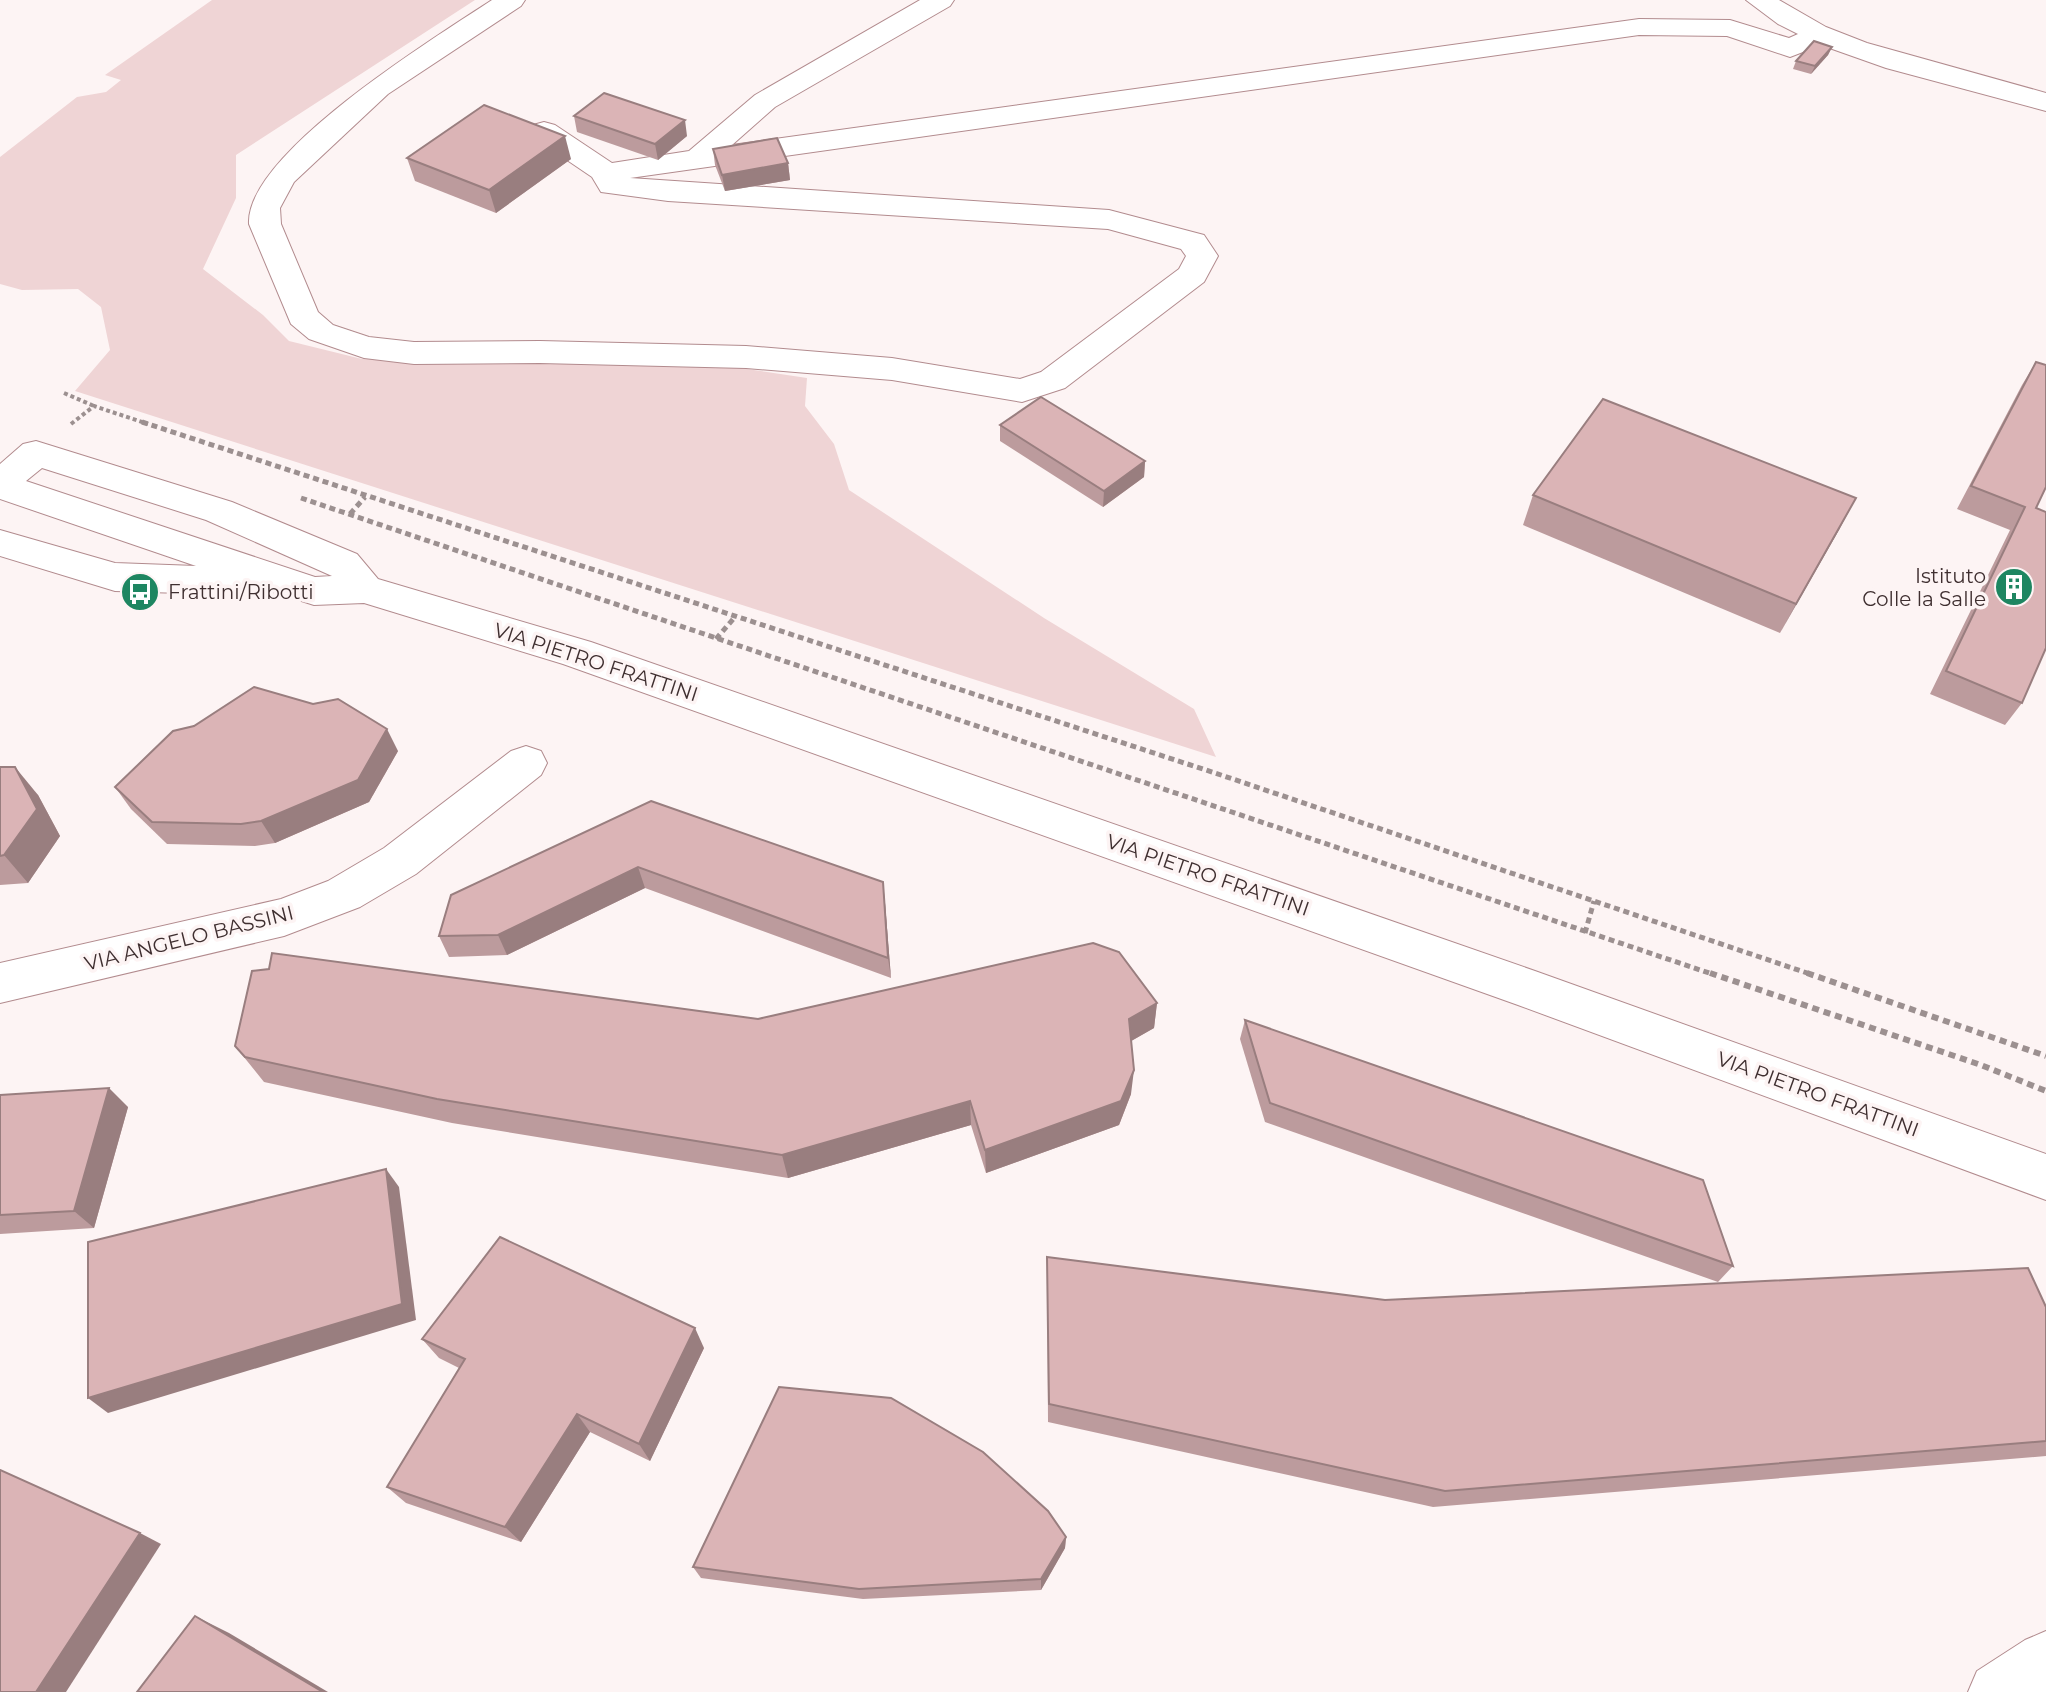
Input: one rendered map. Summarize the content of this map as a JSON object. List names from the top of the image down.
{
  "streets": {
    "street": ["VIA PIETRO FRATTINI", "VIA ANGELO BASSINI"]
  },
  "places": {
    "building": ["Istituto Colle la Salle"],
    "bus stop": ["Frattini/Ribotti"]
  }
}
